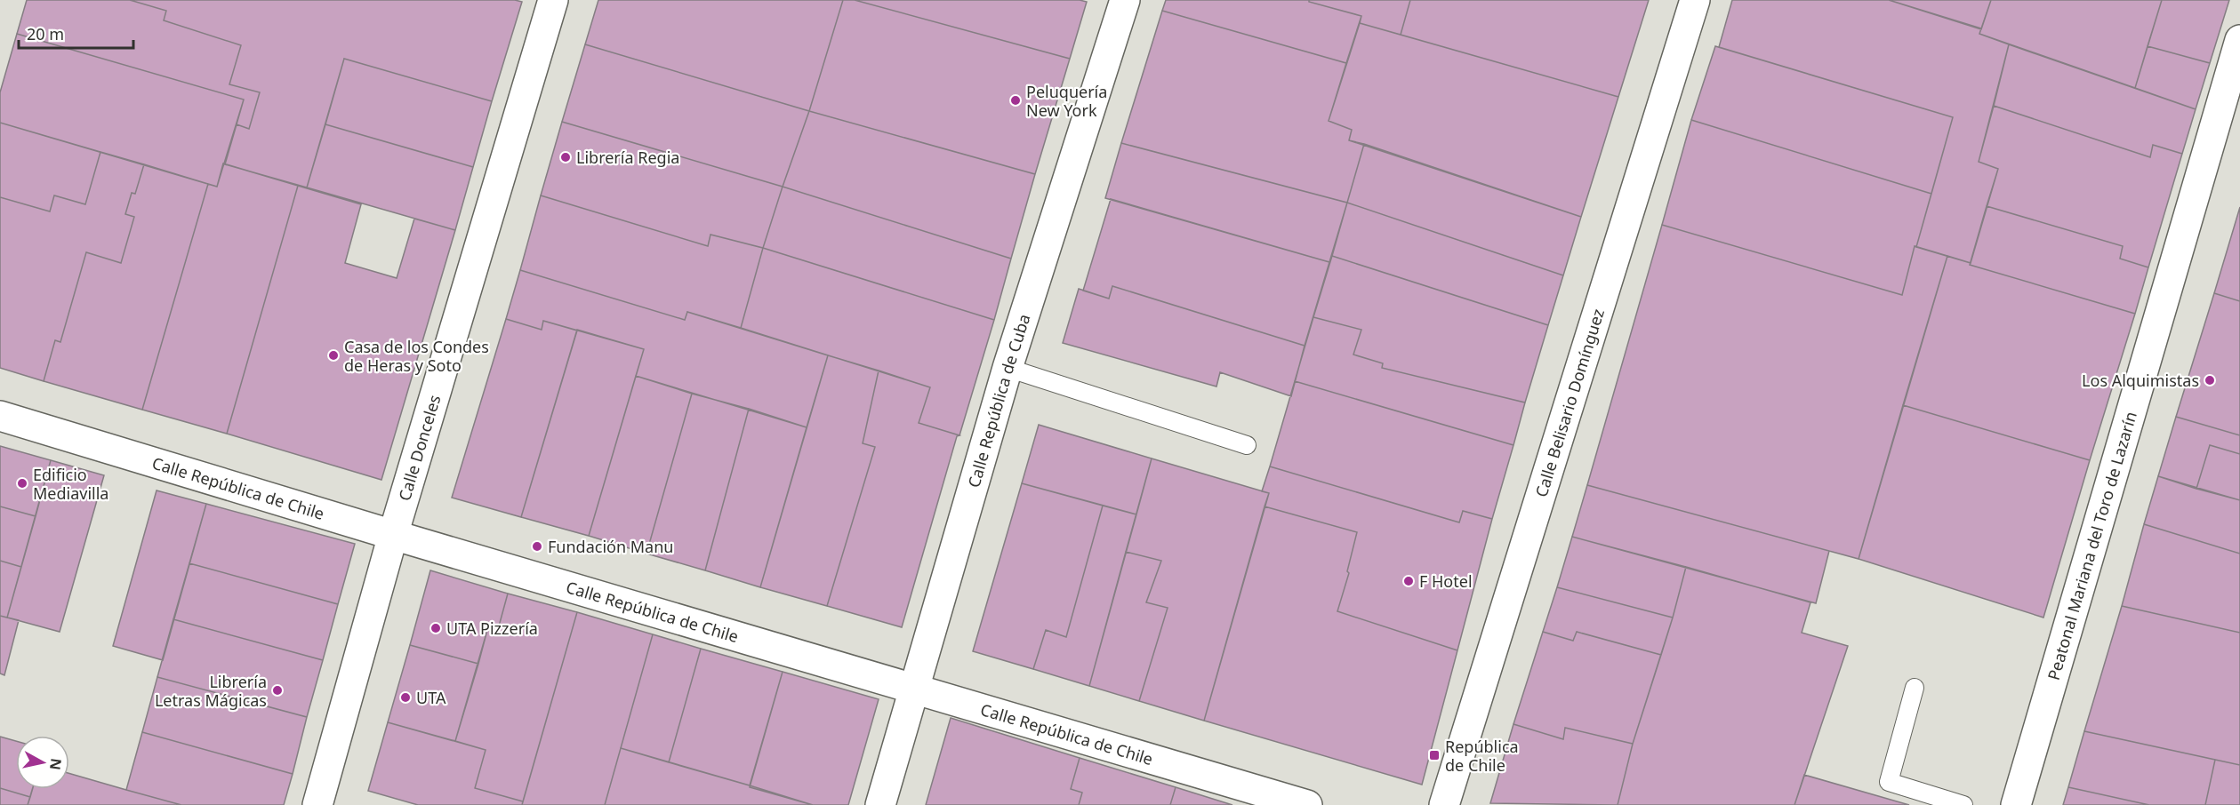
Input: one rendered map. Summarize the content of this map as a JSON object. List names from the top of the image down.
{
  "streets": {
    "street": [
      "Calle República de Cuba",
      "Calle Belisario Domínguez",
      "Calle Donceles",
      "Calle República de Chile",
      "Peatonal Mariana del Toro de Lazarín"
    ]
  },
  "crossings": [
    ["Calle República de Cuba", "Calle República de Chile"],
    ["Calle Donceles", "Calle República de Chile"]
  ],
  "places": {
    "other": [
      "Peluquería New York",
      "Librería Regia",
      "Casa de los Condes de Heras y Soto",
      "Los Alquimistas",
      "Edificio Mediavilla",
      "Fundación Manu",
      "F Hotel",
      "UTA Pizzería",
      "Librería Letras Mágicas",
      "UTA"
    ],
    "transit": ["República de Chile"]
  },
  "scale_bar": "20 m",
  "north": "right"
}
